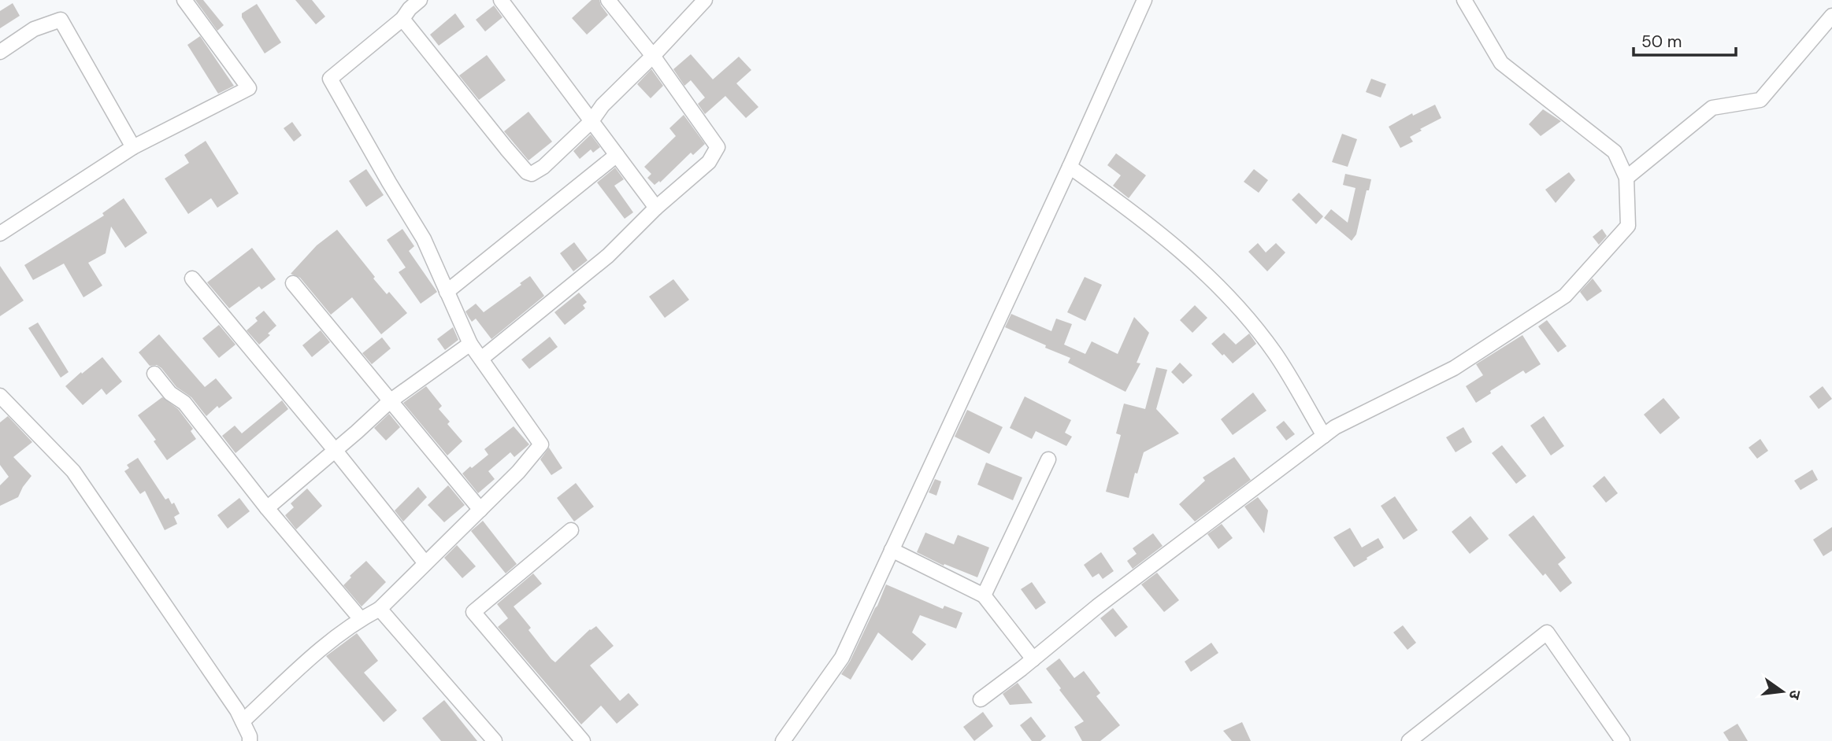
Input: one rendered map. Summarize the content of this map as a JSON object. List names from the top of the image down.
{
  "scale_bar": "50 m",
  "north": "right"
}
